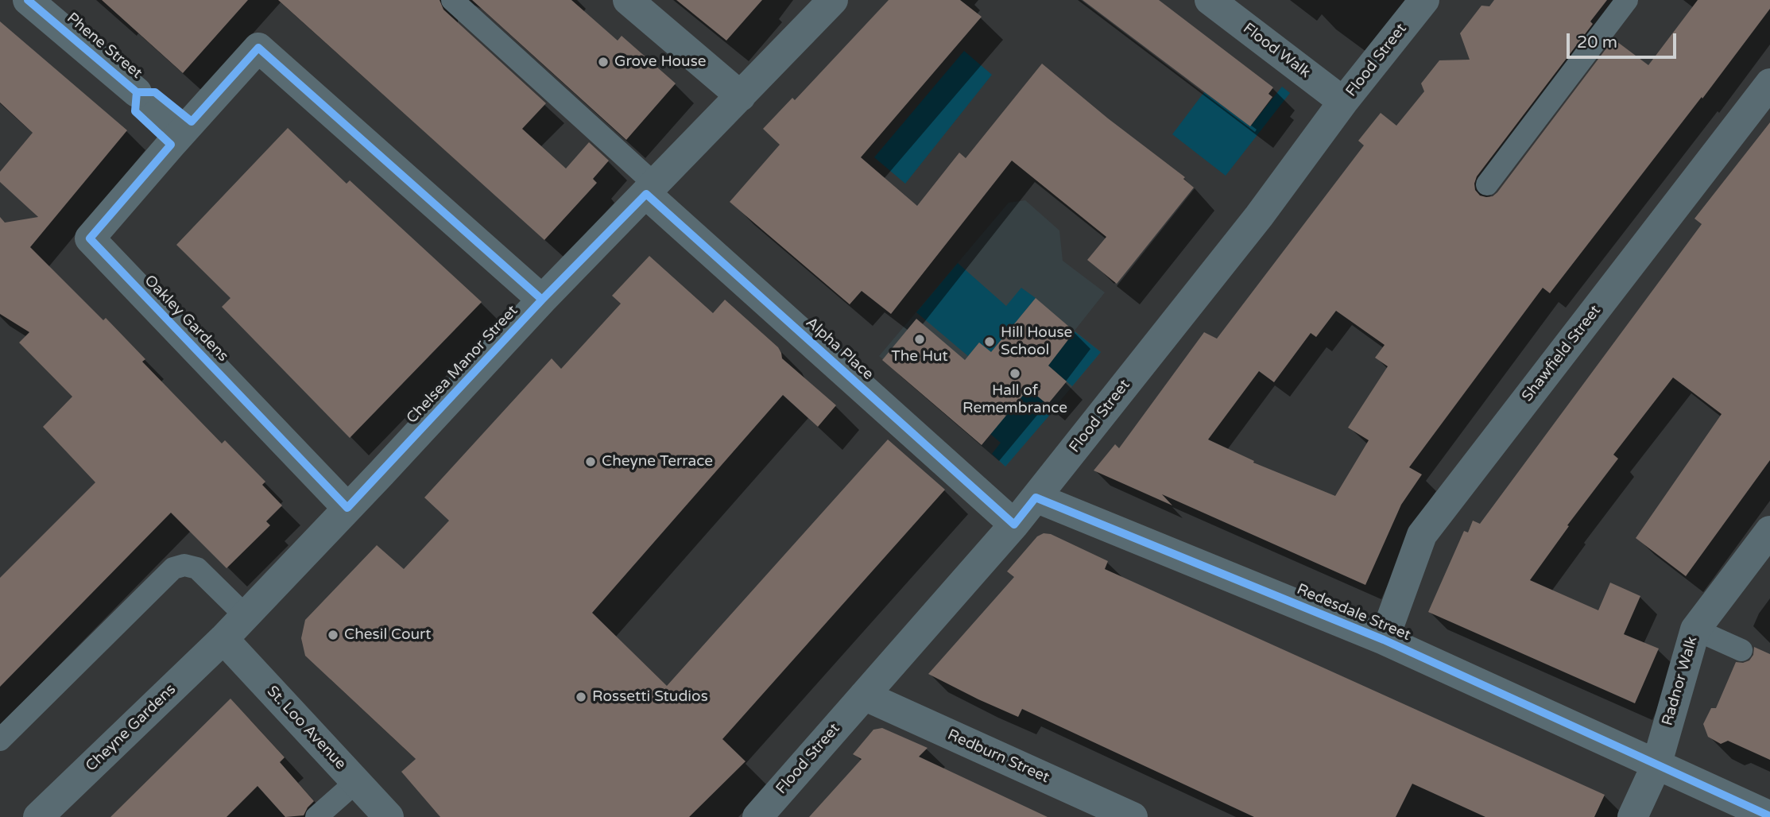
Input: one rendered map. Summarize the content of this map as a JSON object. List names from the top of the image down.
{
  "streets": {
    "street": [
      "Phene Street",
      "Flood Walk",
      "Flood Street",
      "Oakley Gardens",
      "Alpha Place",
      "Shawfield Street",
      "Chelsea Manor Street",
      "Redesdale Street",
      "Radnor Walk",
      "Cheyne Gardens",
      "St. Loo Avenue",
      "Redburn Street"
    ]
  },
  "crossings": [
    ["Phene Street", "Oakley Gardens"],
    ["Flood Walk", "Flood Street"],
    ["Flood Street", "Alpha Place"],
    ["Flood Street", "Redesdale Street"],
    ["Flood Street", "Redburn Street"],
    ["Oakley Gardens", "Chelsea Manor Street"],
    ["Alpha Place", "Chelsea Manor Street"],
    ["Shawfield Street", "Redesdale Street"],
    ["Chelsea Manor Street", "Cheyne Gardens"],
    ["Chelsea Manor Street", "St. Loo Avenue"],
    ["Redesdale Street", "Radnor Walk"],
    ["Cheyne Gardens", "St. Loo Avenue"]
  ],
  "places": [
    "Grove House",
    "The Hut",
    "Hill House School",
    "Hall of Remembrance",
    "Cheyne Terrace",
    "Chesil Court",
    "Rossetti Studios"
  ],
  "scale_bar": "20 m"
}
